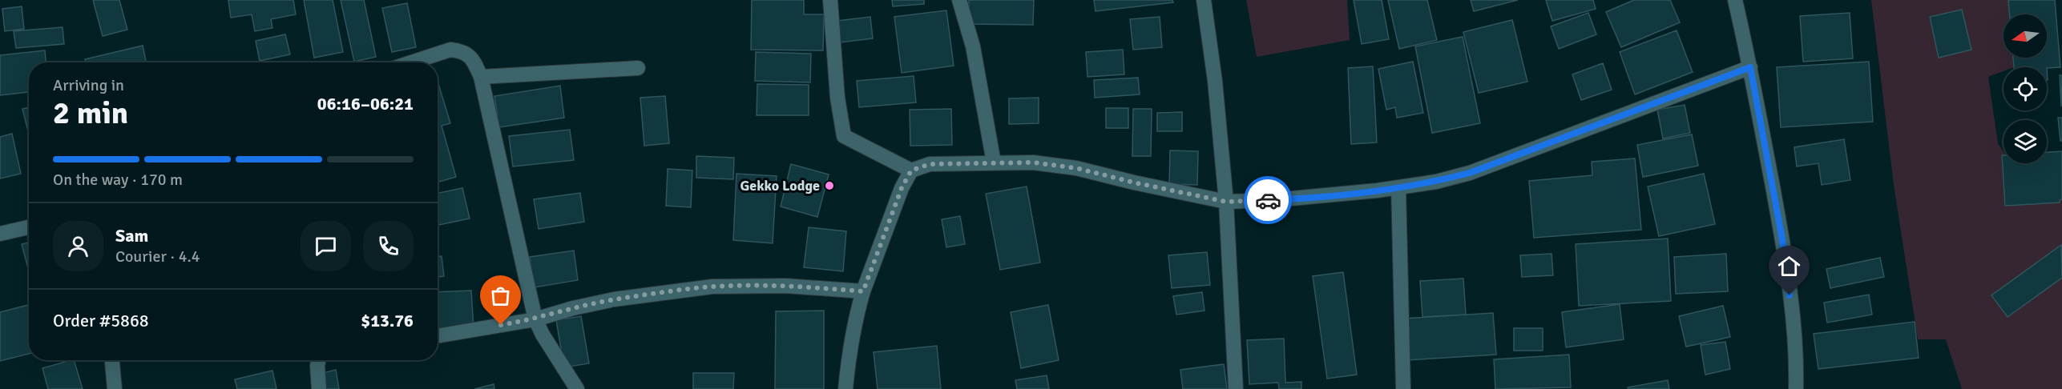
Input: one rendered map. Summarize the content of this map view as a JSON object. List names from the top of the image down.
{
  "places": ["Gekko Lodge"],
  "north": "left",
  "page": {
    "heading": ["2 min", "Arriving in", "06:16–06:21"],
    "panel": [
      "Sam",
      "Courier · 4.4",
      "Order #5868",
      "$13.76"
    ],
    "bar": "On the way · 170 m"
  }
}
